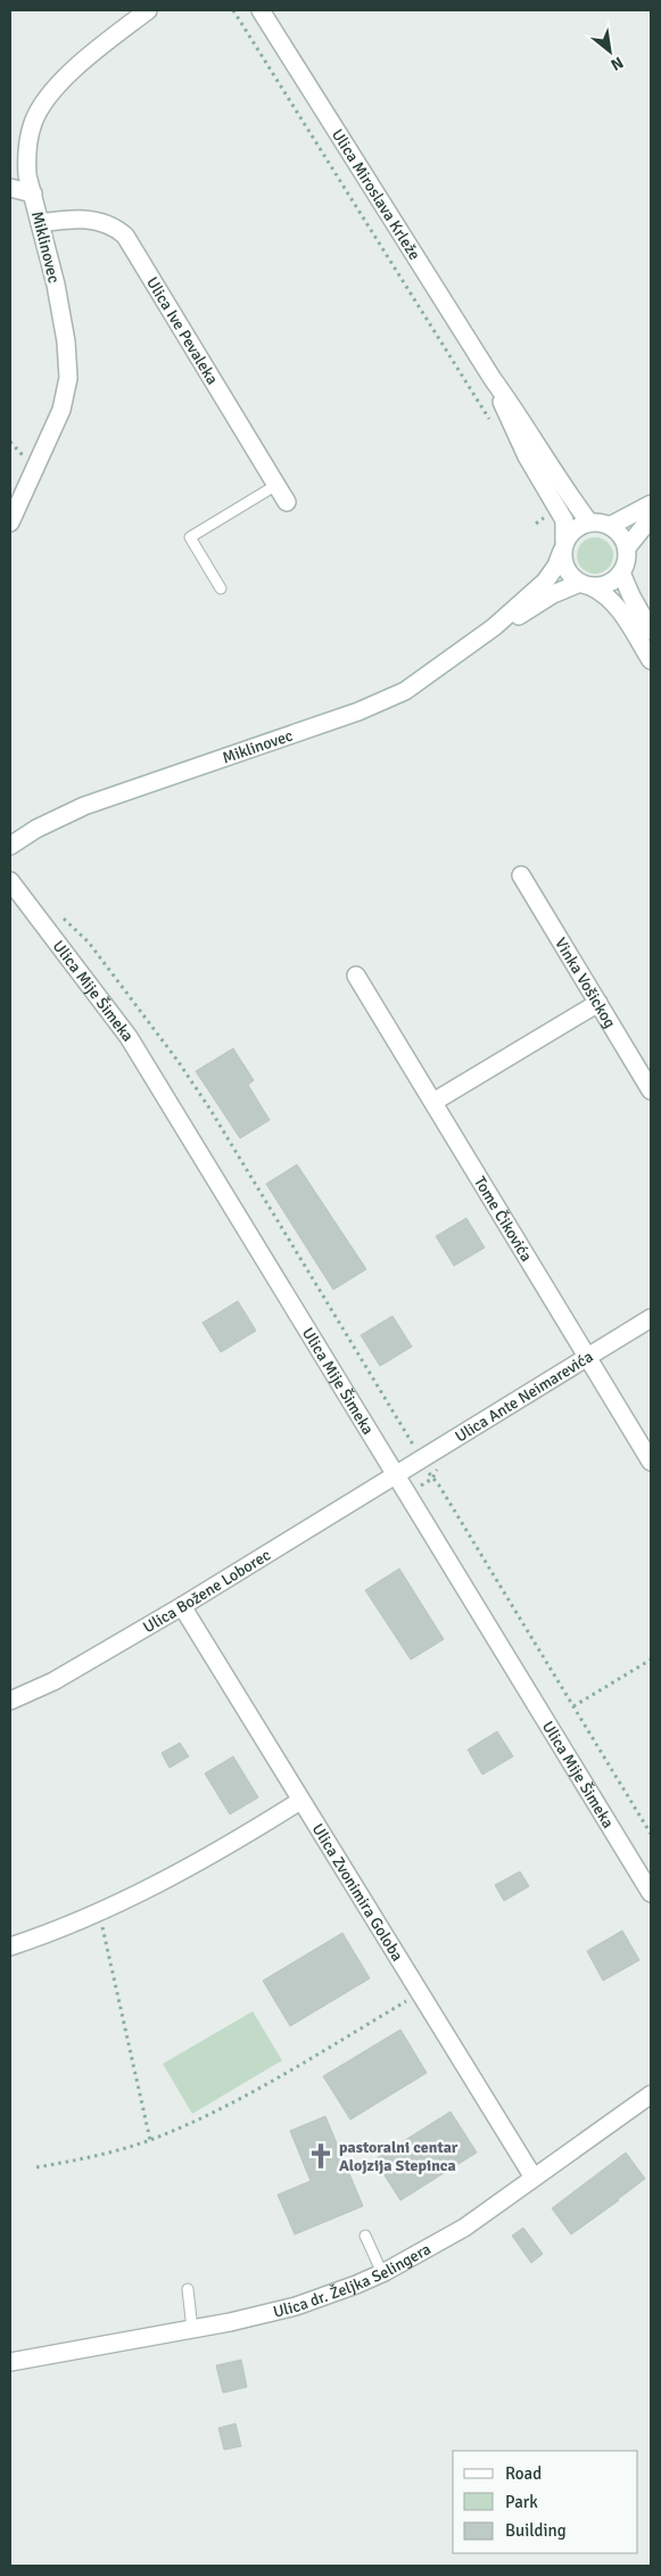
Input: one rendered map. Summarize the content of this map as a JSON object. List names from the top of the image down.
{
  "streets": {
    "street": [
      "Ulica Miroslava Krleže",
      "Miklinovec",
      "Ulica Ive Pevaleka",
      "Vinka Vošickog",
      "Ulica Mije Šimeka",
      "Tome Čikovića",
      "Ulica Ante Neimarevića",
      "Ulica Božene Loborec",
      "Ulica Zvonimira Goloba",
      "Ulica dr. Željka Selingera"
    ]
  },
  "crossings": [
    ["Ulica Miroslava Krleže", "Miklinovec"],
    ["Miklinovec", "Ulica Ive Pevaleka"],
    ["Ulica Mije Šimeka", "Ulica Ante Neimarevića"],
    ["Ulica Mije Šimeka", "Ulica Božene Loborec"],
    ["Tome Čikovića", "Ulica Ante Neimarevića"],
    ["Ulica Ante Neimarevića", "Ulica Božene Loborec"],
    ["Ulica Božene Loborec", "Ulica Zvonimira Goloba"],
    ["Ulica Zvonimira Goloba", "Ulica dr. Željka Selingera"]
  ],
  "places": {
    "church": ["pastoralni centar Alojzija Stepinca"]
  },
  "legend": ["Road", "Park", "Building"],
  "north": "bottom right"
}
